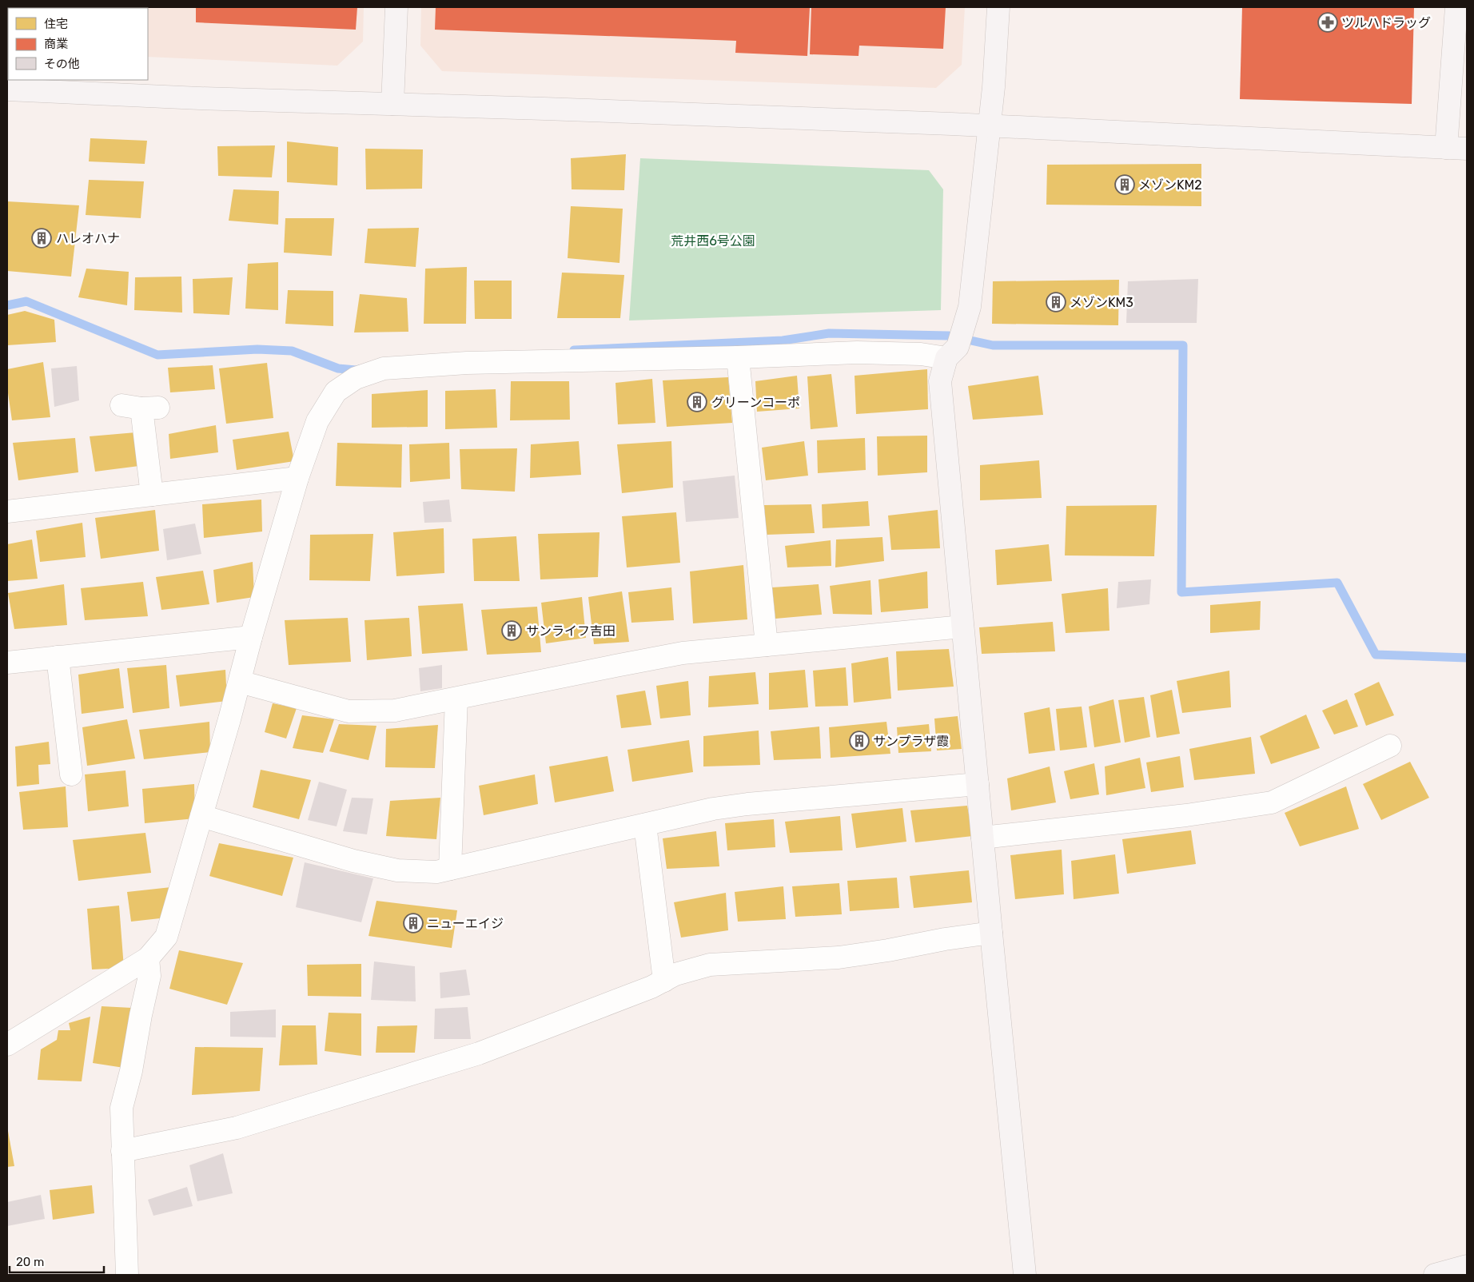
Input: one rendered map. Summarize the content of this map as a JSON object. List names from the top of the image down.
{
  "parks": ["荒井西6号公園"],
  "places": {
    "pharmacy": ["ツルハドラッグ"],
    "building": [
      "メゾンKM2",
      "ハレオハナ",
      "メゾンKM3",
      "グリーンコーポ",
      "サンライフ吉田",
      "サンプラザ霞",
      "ニューエイジ"
    ]
  },
  "legend": ["住宅", "商業", "その他"],
  "scale_bar": "20 m"
}
